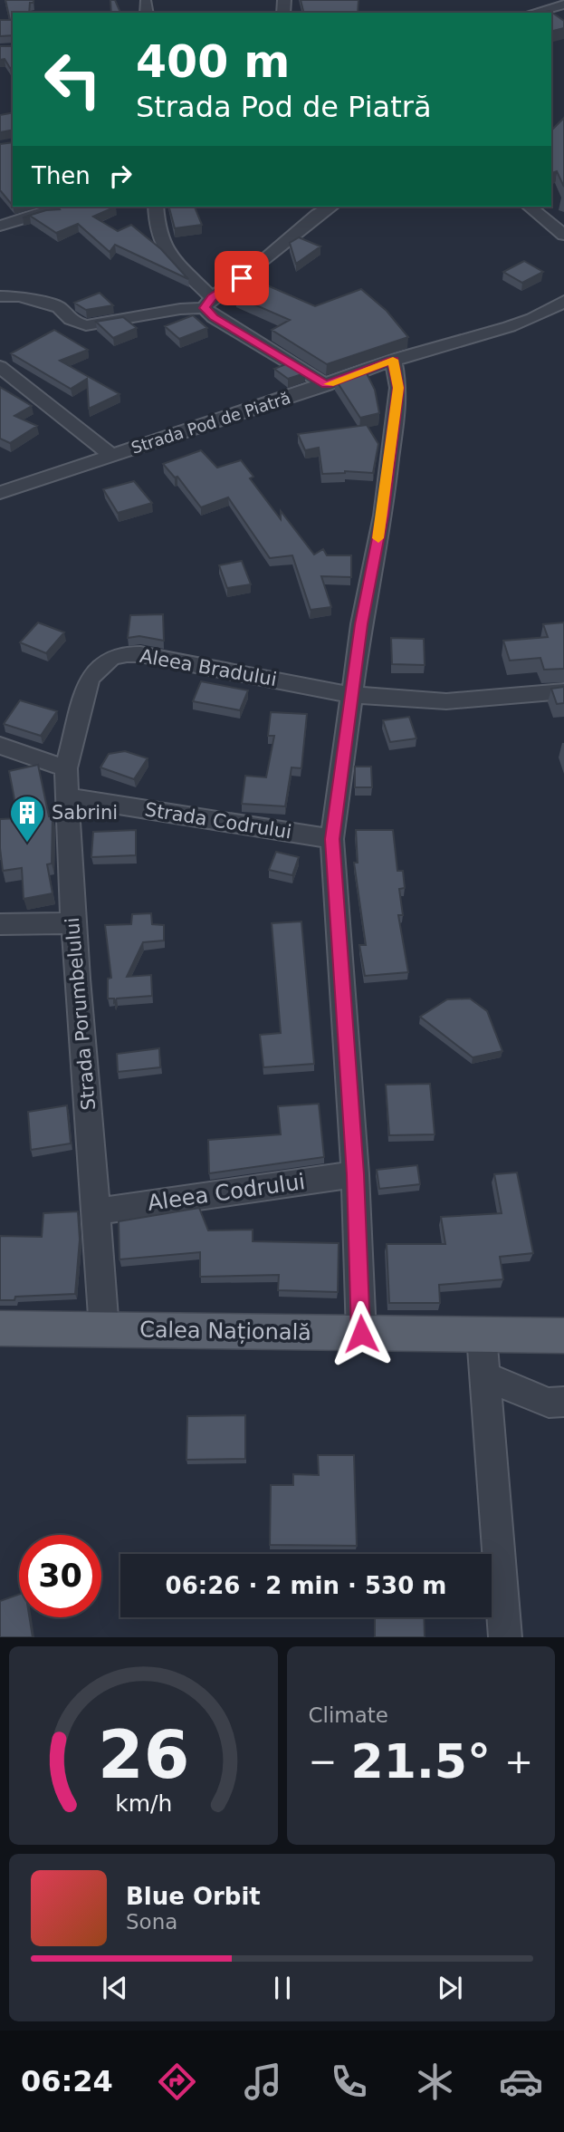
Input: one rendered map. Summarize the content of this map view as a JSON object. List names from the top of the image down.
{
  "streets": {
    "main road": ["Calea Națională"],
    "street": [
      "Strada Pod de Piatră",
      "Aleea Bradului",
      "Strada Codrului",
      "Strada Porumbelului",
      "Aleea Codrului"
    ]
  },
  "crossings": [
    ["Aleea Bradului", "Strada Porumbelului"],
    ["Strada Codrului", "Strada Porumbelului"],
    ["Strada Porumbelului", "Aleea Codrului"],
    ["Strada Porumbelului", "Calea Națională"]
  ],
  "places": {
    "building": ["Sabrini"]
  },
  "page": {
    "turn": ["400 m", "Strada Pod de Piatră"],
    "then": "Then",
    "limit": "30",
    "trip": "06:26 · 2 min · 530 m",
    "tile": "Climate",
    "heat": ["−", "21.5°", "+"],
    "song": ["Blue Orbit", "Sona"],
    "tabs": "06:24",
    "gauge": ["26", "km/h"]
  }
}
